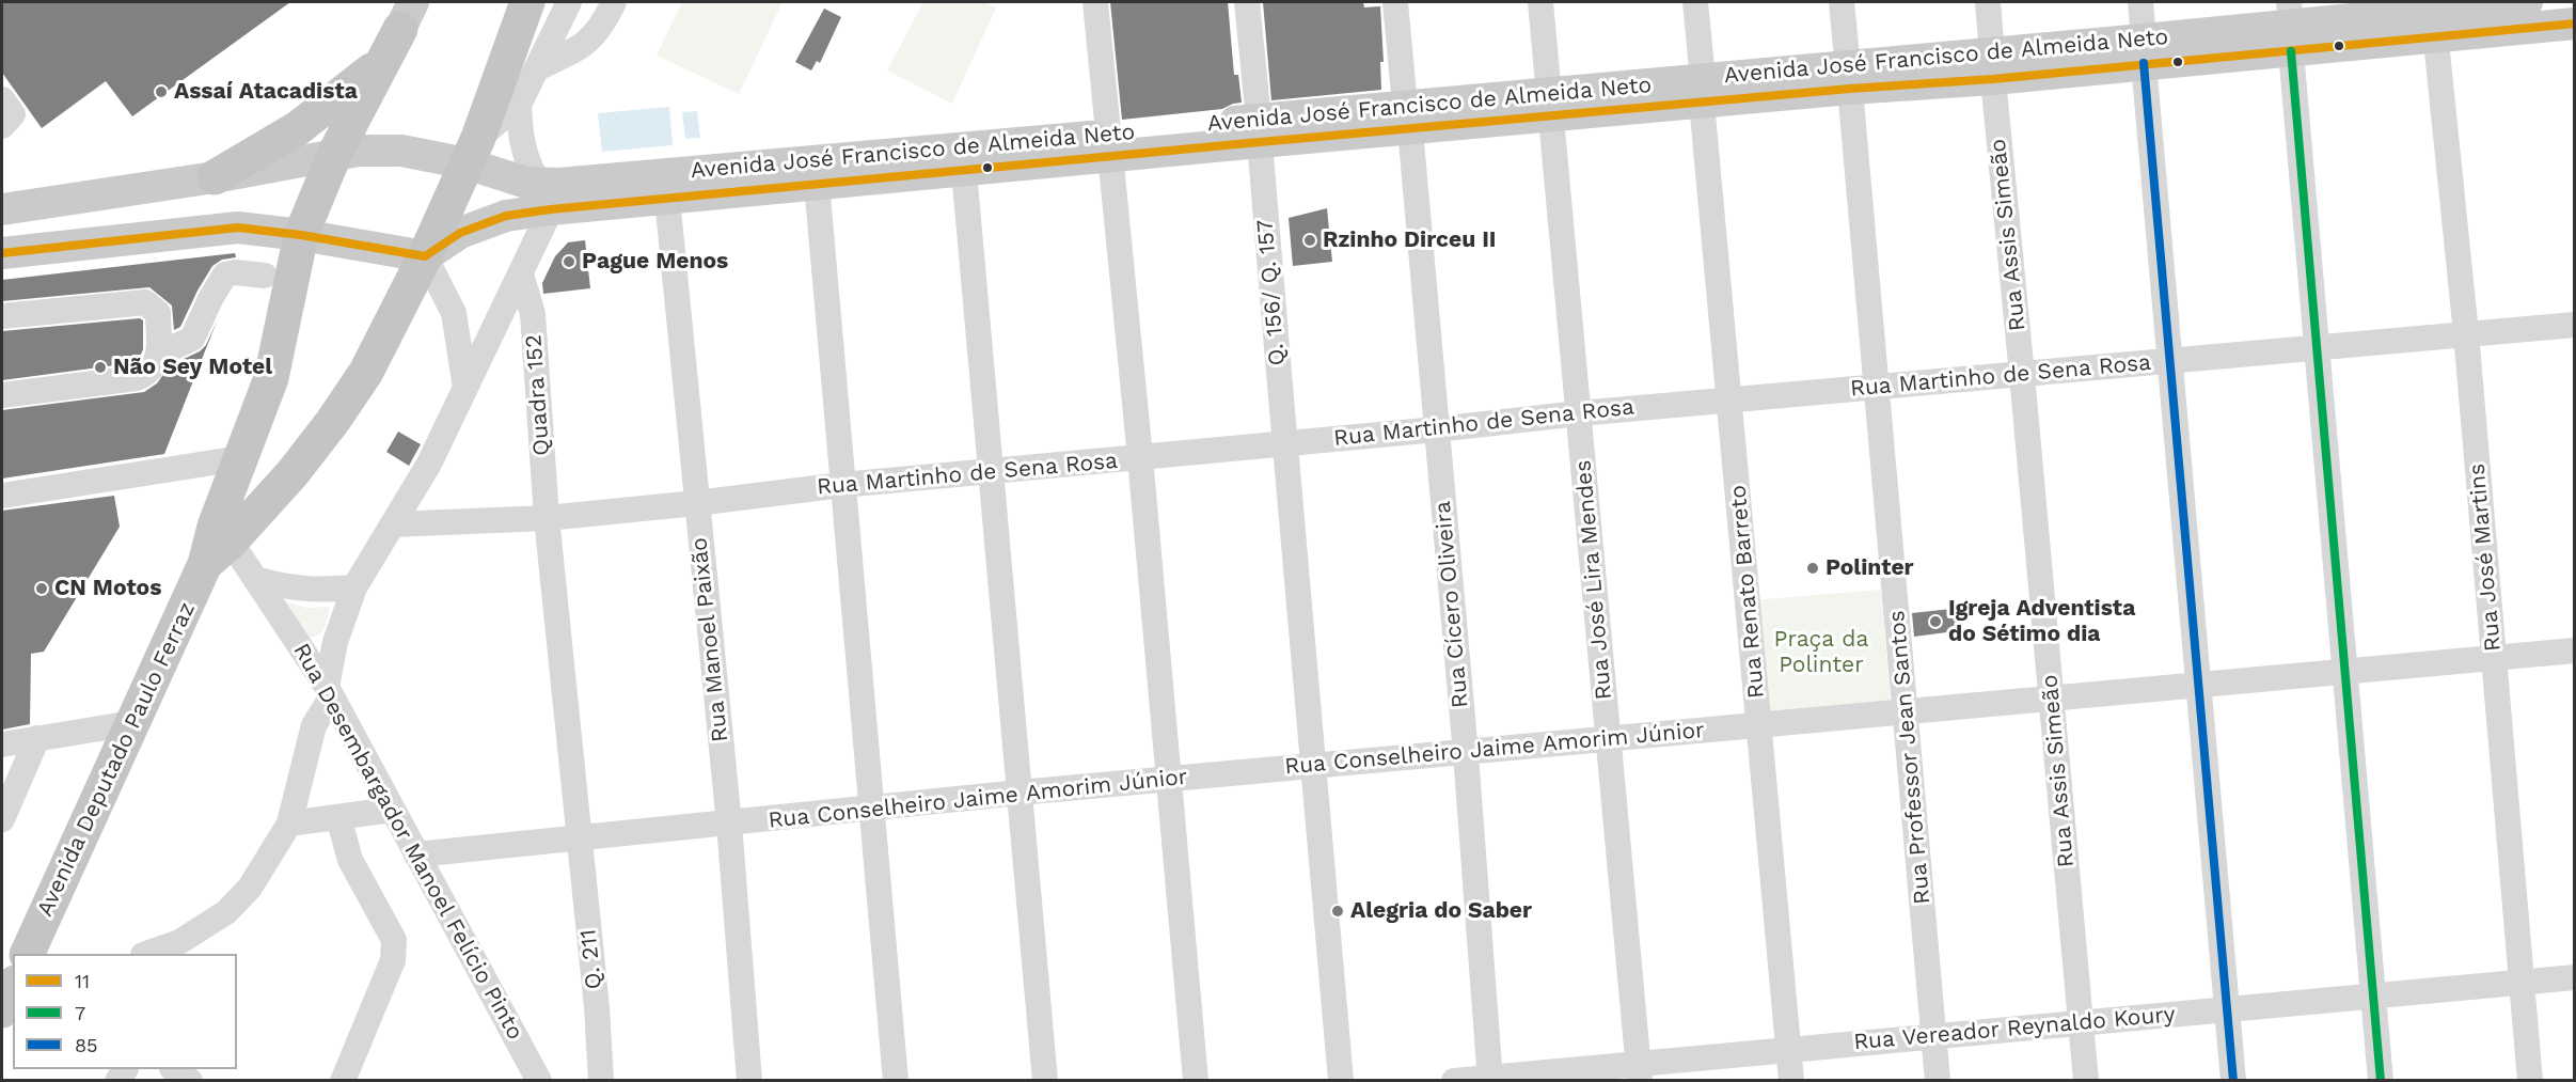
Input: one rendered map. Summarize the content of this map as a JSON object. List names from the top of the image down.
{
  "streets": {
    "highway": ["Avenida Deputado Paulo Ferraz"],
    "main road": ["Avenida José Francisco de Almeida Neto"],
    "street": [
      "Rua Assis Simeão",
      "Q. 156/ Q. 157",
      "Rua Martinho de Sena Rosa",
      "Quadra 152",
      "Rua José Martins",
      "Rua José Lira Mendes",
      "Rua Renato Barreto",
      "Rua Cícero Oliveira",
      "Rua Manoel Paixão",
      "Rua Conselheiro Jaime Amorim Júnior",
      "Rua Professor Jean Santos",
      "Rua Desembargador Manoel Felício Pinto",
      "Q. 211",
      "Rua Vereador Reynaldo Koury"
    ]
  },
  "crossings": [
    ["Avenida José Francisco de Almeida Neto", "Rua Assis Simeão"],
    ["Avenida José Francisco de Almeida Neto", "Q. 156/ Q. 157"],
    ["Avenida José Francisco de Almeida Neto", "Rua José Martins"],
    ["Avenida José Francisco de Almeida Neto", "Rua José Lira Mendes"],
    ["Avenida José Francisco de Almeida Neto", "Rua Renato Barreto"],
    ["Avenida José Francisco de Almeida Neto", "Rua Cícero Oliveira"],
    ["Avenida José Francisco de Almeida Neto", "Rua Manoel Paixão"],
    ["Avenida José Francisco de Almeida Neto", "Rua Professor Jean Santos"],
    ["Avenida José Francisco de Almeida Neto", "Avenida Deputado Paulo Ferraz"],
    ["Rua Assis Simeão", "Rua Martinho de Sena Rosa"],
    ["Rua Assis Simeão", "Rua Conselheiro Jaime Amorim Júnior"],
    ["Rua Assis Simeão", "Rua Vereador Reynaldo Koury"],
    ["Q. 156/ Q. 157", "Rua Martinho de Sena Rosa"],
    ["Q. 156/ Q. 157", "Rua Conselheiro Jaime Amorim Júnior"],
    ["Rua Martinho de Sena Rosa", "Quadra 152"],
    ["Rua Martinho de Sena Rosa", "Rua José Martins"],
    ["Rua Martinho de Sena Rosa", "Rua José Lira Mendes"],
    ["Rua Martinho de Sena Rosa", "Rua Renato Barreto"],
    ["Rua Martinho de Sena Rosa", "Rua Cícero Oliveira"],
    ["Rua Martinho de Sena Rosa", "Rua Manoel Paixão"],
    ["Rua Martinho de Sena Rosa", "Rua Professor Jean Santos"],
    ["Quadra 152", "Rua Conselheiro Jaime Amorim Júnior"],
    ["Quadra 152", "Q. 211"],
    ["Rua José Martins", "Rua Conselheiro Jaime Amorim Júnior"],
    ["Rua José Martins", "Rua Vereador Reynaldo Koury"],
    ["Rua José Lira Mendes", "Rua Conselheiro Jaime Amorim Júnior"],
    ["Rua José Lira Mendes", "Rua Vereador Reynaldo Koury"],
    ["Rua Renato Barreto", "Rua Conselheiro Jaime Amorim Júnior"],
    ["Rua Renato Barreto", "Rua Vereador Reynaldo Koury"],
    ["Rua Cícero Oliveira", "Rua Conselheiro Jaime Amorim Júnior"],
    ["Rua Cícero Oliveira", "Rua Vereador Reynaldo Koury"],
    ["Rua Manoel Paixão", "Rua Conselheiro Jaime Amorim Júnior"],
    ["Rua Conselheiro Jaime Amorim Júnior", "Rua Professor Jean Santos"],
    ["Rua Conselheiro Jaime Amorim Júnior", "Rua Desembargador Manoel Felício Pinto"],
    ["Rua Conselheiro Jaime Amorim Júnior", "Q. 211"],
    ["Rua Professor Jean Santos", "Rua Vereador Reynaldo Koury"],
    ["Avenida Deputado Paulo Ferraz", "Rua Desembargador Manoel Felício Pinto"]
  ],
  "parks": ["Praça da Polinter"],
  "places": [
    "Assaí Atacadista",
    "Rzinho Dirceu II",
    "Pague Menos",
    "Não Sey Motel",
    "Polinter",
    "CN Motos",
    "Igreja Adventista do Sétimo dia",
    "Alegria do Saber"
  ],
  "lines": ["transit line 11", "transit line 7", "transit line 85"],
  "legend": ["11", "7", "85"]
}
